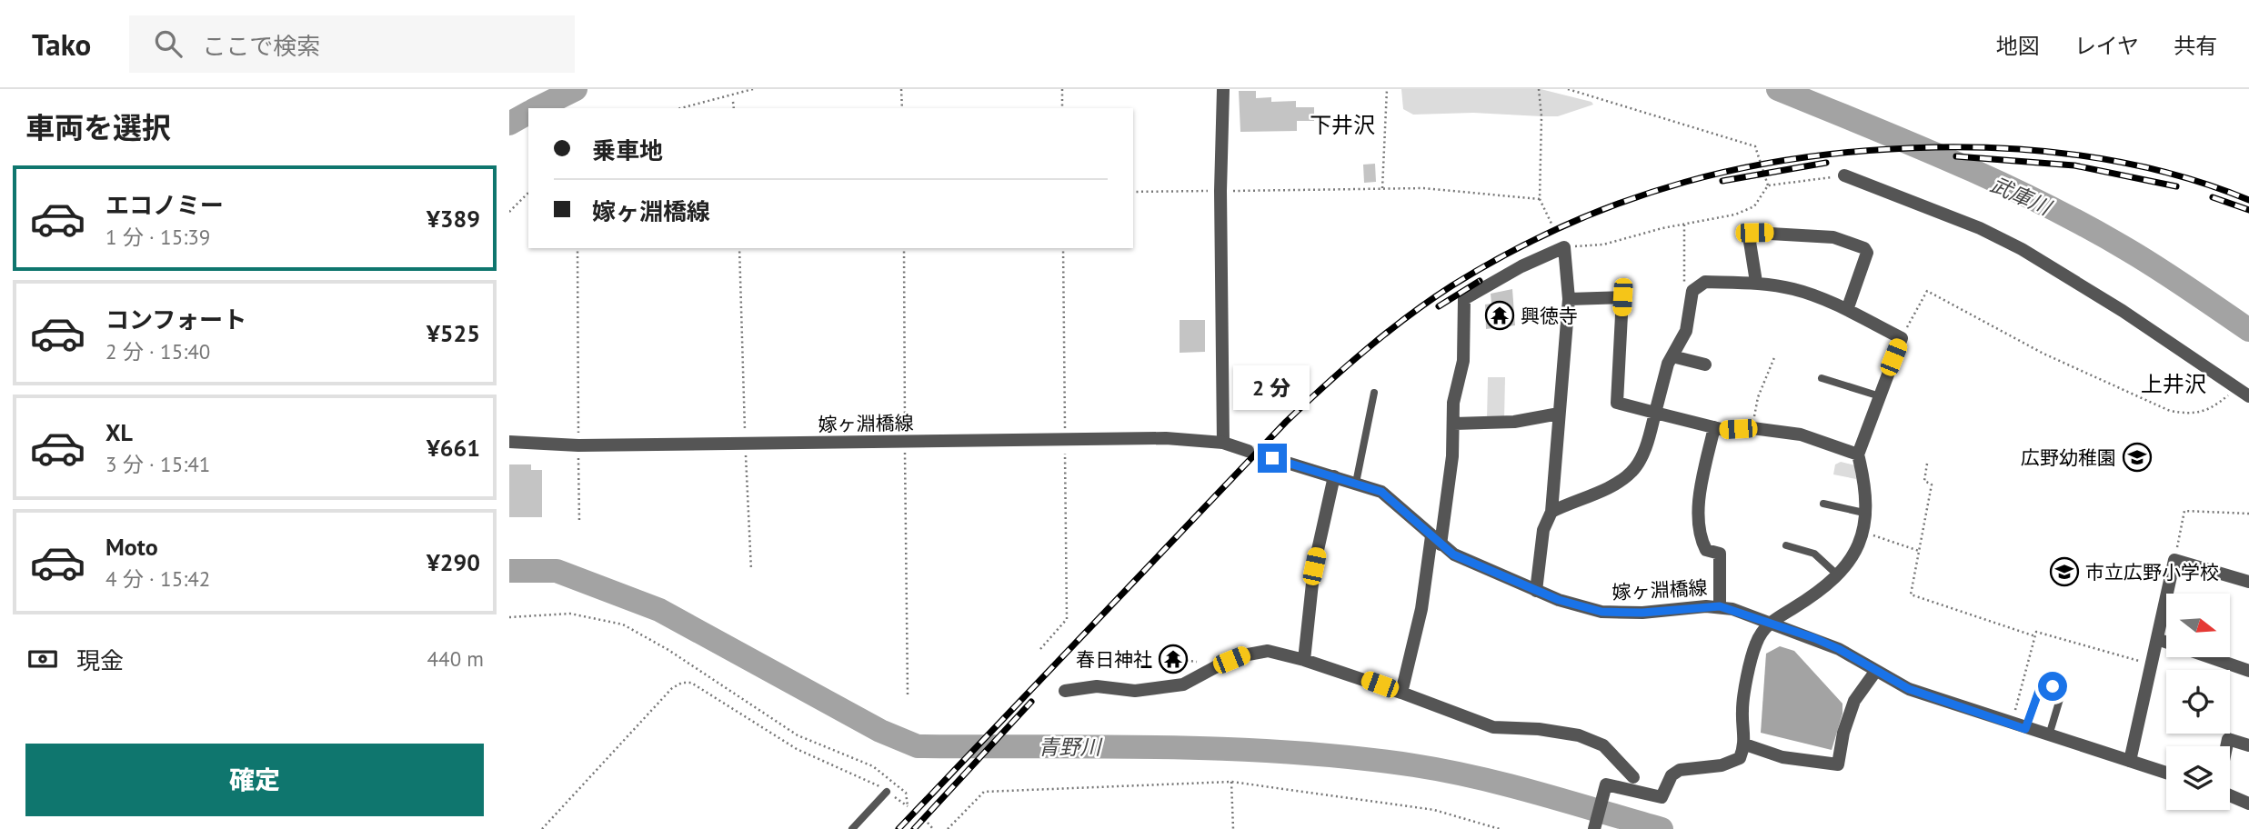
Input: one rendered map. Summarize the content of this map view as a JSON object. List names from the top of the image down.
{
  "streets": {
    "street": ["嫁ヶ淵橋線"]
  },
  "districts": ["下井沢", "上井沢"],
  "water": ["武庫川", "青野川"],
  "places": {
    "temple": ["興徳寺", "春日神社"],
    "school or university": ["広野幼稚園", "市立広野小学校"]
  },
  "north": "right",
  "page": {
    "header": "Tako",
    "search": "ここで検索",
    "nav": ["地図", "レイヤ", "共有"],
    "heading": "車両を選択",
    "banner": ["乗車地", "嫁ヶ淵橋線"],
    "list": [
      {
        "name": "エコノミー",
        "note": "1 分 · 15:39",
        "value": "¥389"
      },
      {
        "name": "コンフォート",
        "note": "2 分 · 15:40",
        "value": "¥525"
      },
      {
        "name": "XL",
        "note": "3 分 · 15:41",
        "value": "¥661"
      },
      {
        "name": "Moto",
        "note": "4 分 · 15:42",
        "value": "¥290"
      }
    ],
    "bubble": "2 分",
    "pay": ["現金", "440 m"],
    "buttons": "確定"
  }
}
